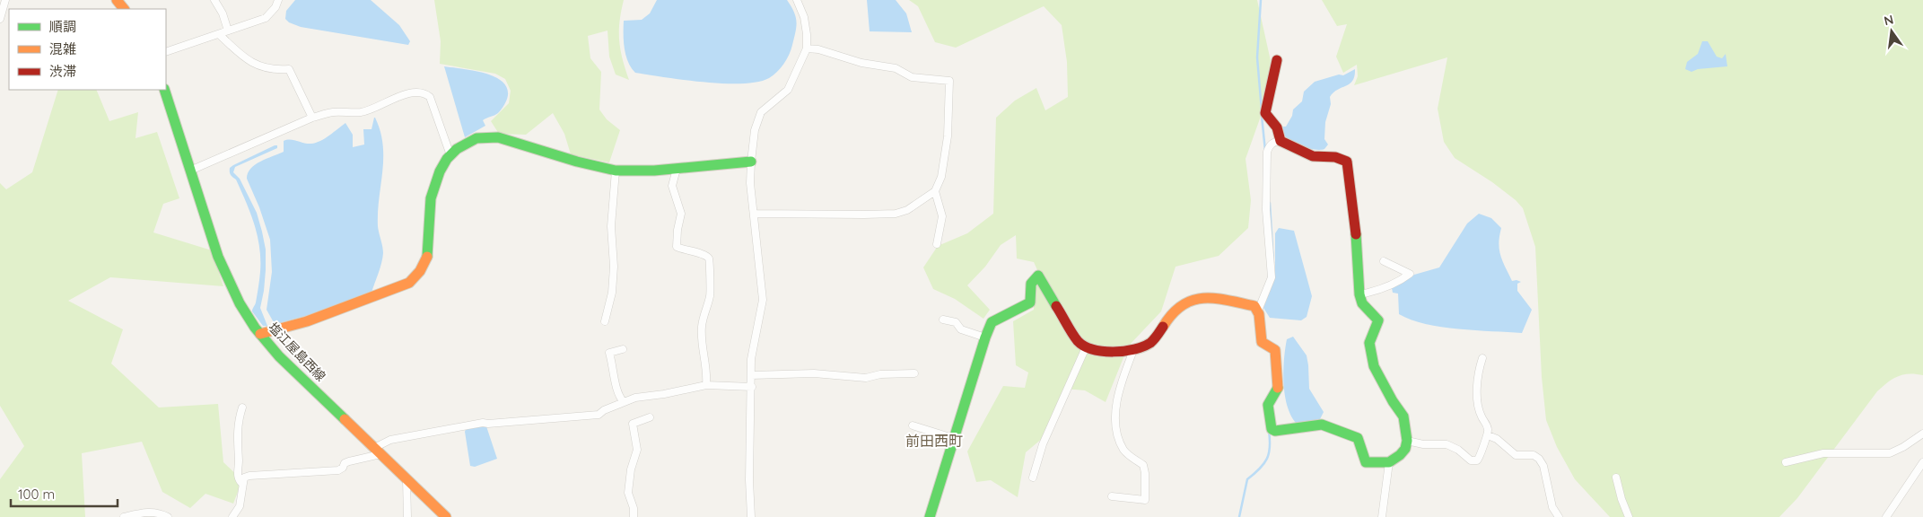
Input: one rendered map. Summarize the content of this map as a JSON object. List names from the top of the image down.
{
  "streets": {
    "street": ["塩江屋島西線"]
  },
  "districts": ["前田西町"],
  "legend": ["順調", "混雑", "渋滞"],
  "scale_bar": "100 m",
  "north": "top"
}
